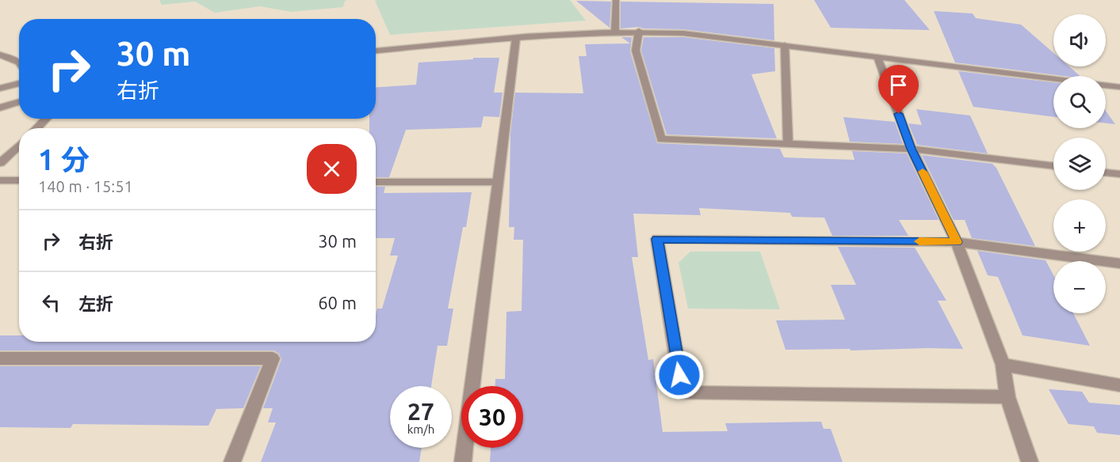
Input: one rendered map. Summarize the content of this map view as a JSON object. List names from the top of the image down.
{
  "page": {
    "map_buttons": ["+", "−"],
    "turn": ["30 m", "右折"],
    "heading": ["1 分", "140 m · 15:51"],
    "list": [
      {
        "name": "右折",
        "value": "30 m"
      },
      {
        "name": "左折",
        "value": "60 m"
      }
    ],
    "speed": "27 km/h",
    "limit": "30"
  }
}
